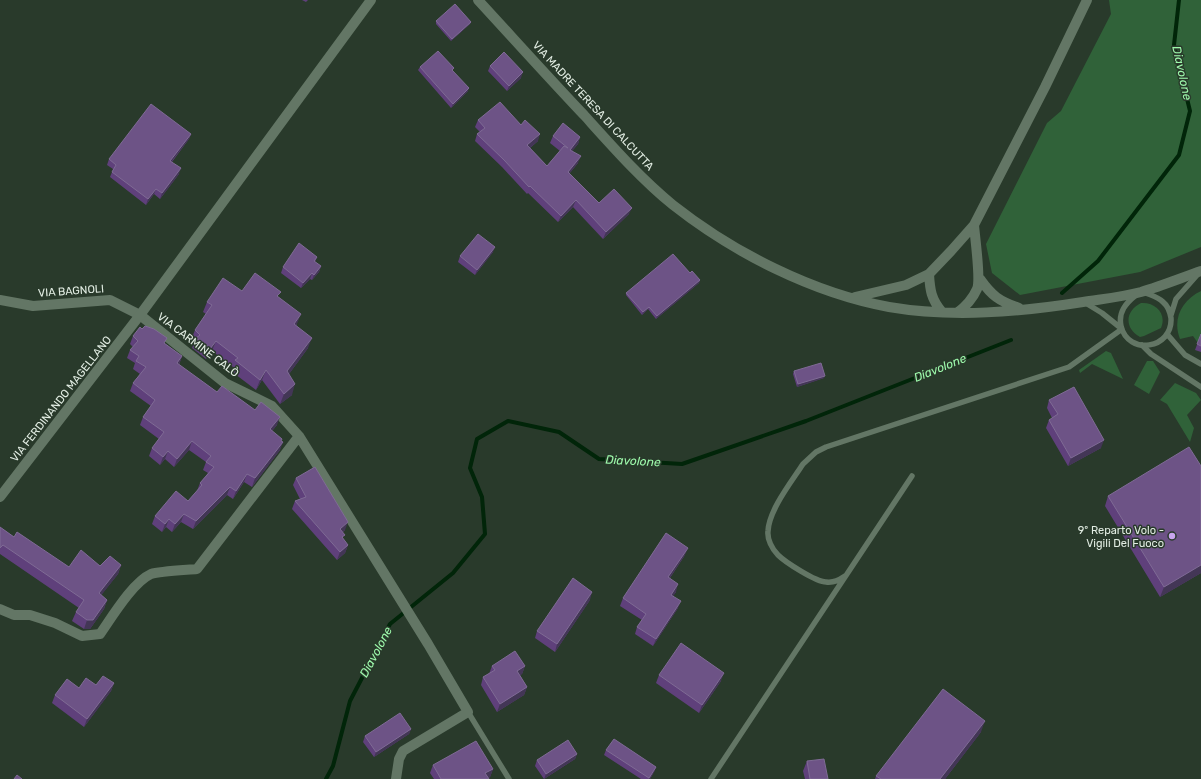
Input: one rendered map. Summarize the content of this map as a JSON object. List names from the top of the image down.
{
  "streets": {
    "street": [
      "VIA MADRE TERESA DI CALCUTTA",
      "VIA BAGNOLI",
      "VIA CARMINE CALÒ",
      "VIA FERDINANDO MAGELLANO"
    ]
  },
  "crossings": [
    ["VIA BAGNOLI", "VIA CARMINE CALÒ"],
    ["VIA BAGNOLI", "VIA FERDINANDO MAGELLANO"],
    ["VIA CARMINE CALÒ", "VIA FERDINANDO MAGELLANO"]
  ],
  "water": ["Diavolone"],
  "places": ["9º Reparto Volo - Vigili Del Fuoco"]
}
